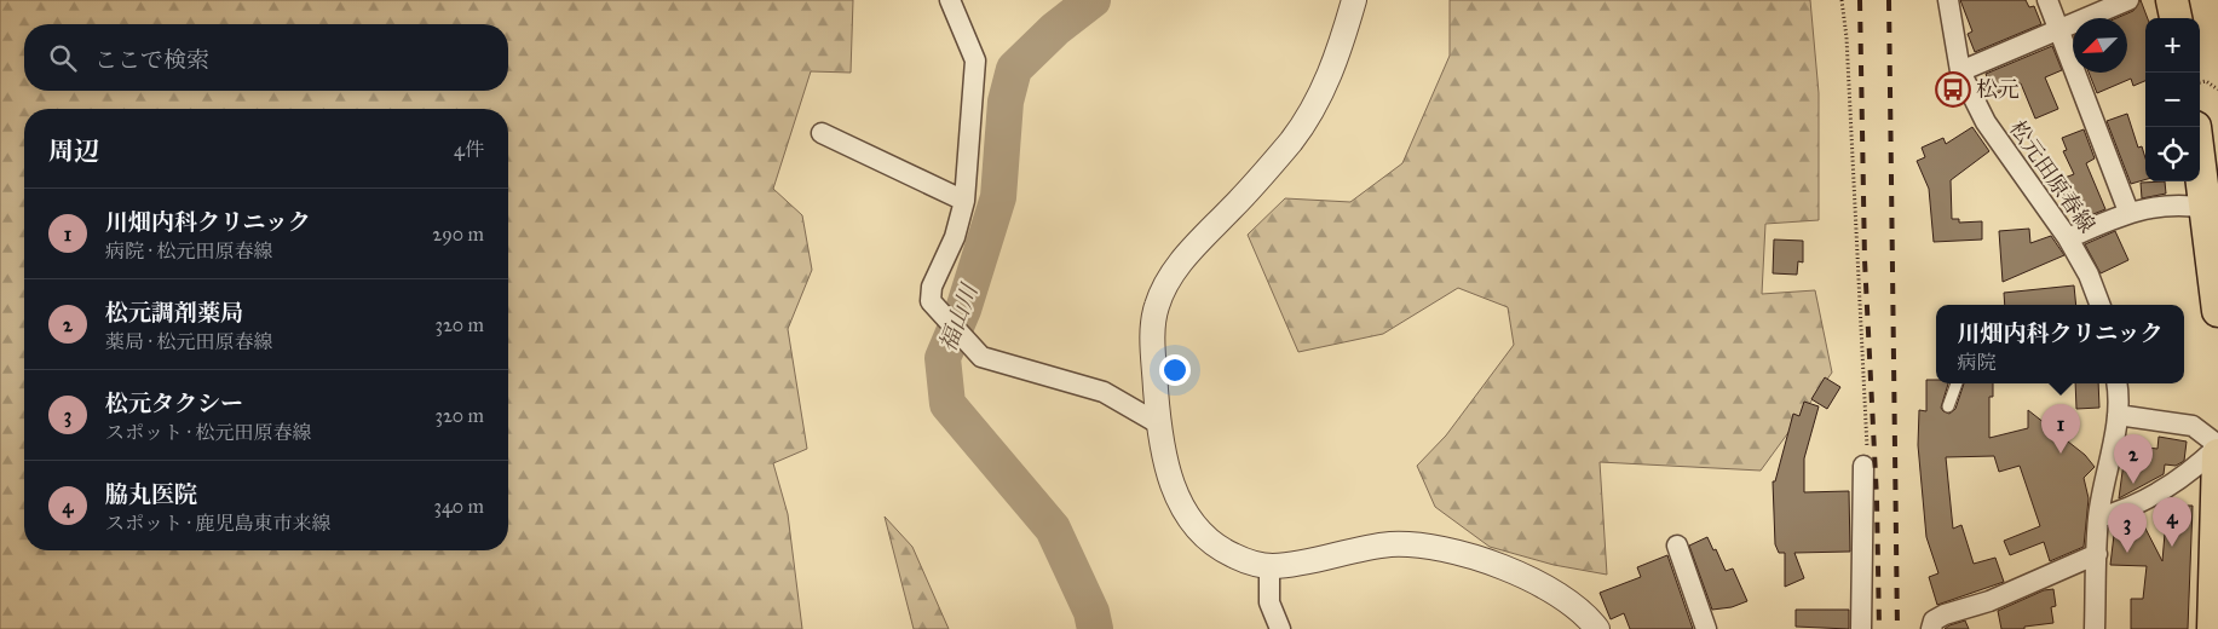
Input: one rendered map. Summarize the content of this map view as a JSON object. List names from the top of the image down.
{
  "streets": {
    "street": ["松元田原春線"]
  },
  "water": ["福山川"],
  "places": {
    "bus stop": ["松元"]
  },
  "north": "bottom left",
  "page": {
    "map_buttons": ["+", "−"],
    "search": "ここで検索",
    "heading": ["周辺", "4件"],
    "list": [
      {
        "mark": "1",
        "name": "川畑内科クリニック",
        "note": "病院 · 松元田原春線",
        "value": "290 m"
      },
      {
        "mark": "2",
        "name": "松元調剤薬局",
        "note": "薬局 · 松元田原春線",
        "value": "320 m"
      },
      {
        "mark": "3",
        "name": "松元タクシー",
        "note": "スポット · 松元田原春線",
        "value": "320 m"
      },
      {
        "mark": "4",
        "name": "脇丸医院",
        "note": "スポット · 鹿児島東市来線",
        "value": "340 m"
      }
    ],
    "popup": ["川畑内科クリニック", "病院"],
    "pins": [
      "1",
      "2",
      "4",
      "3"
    ]
  }
}
